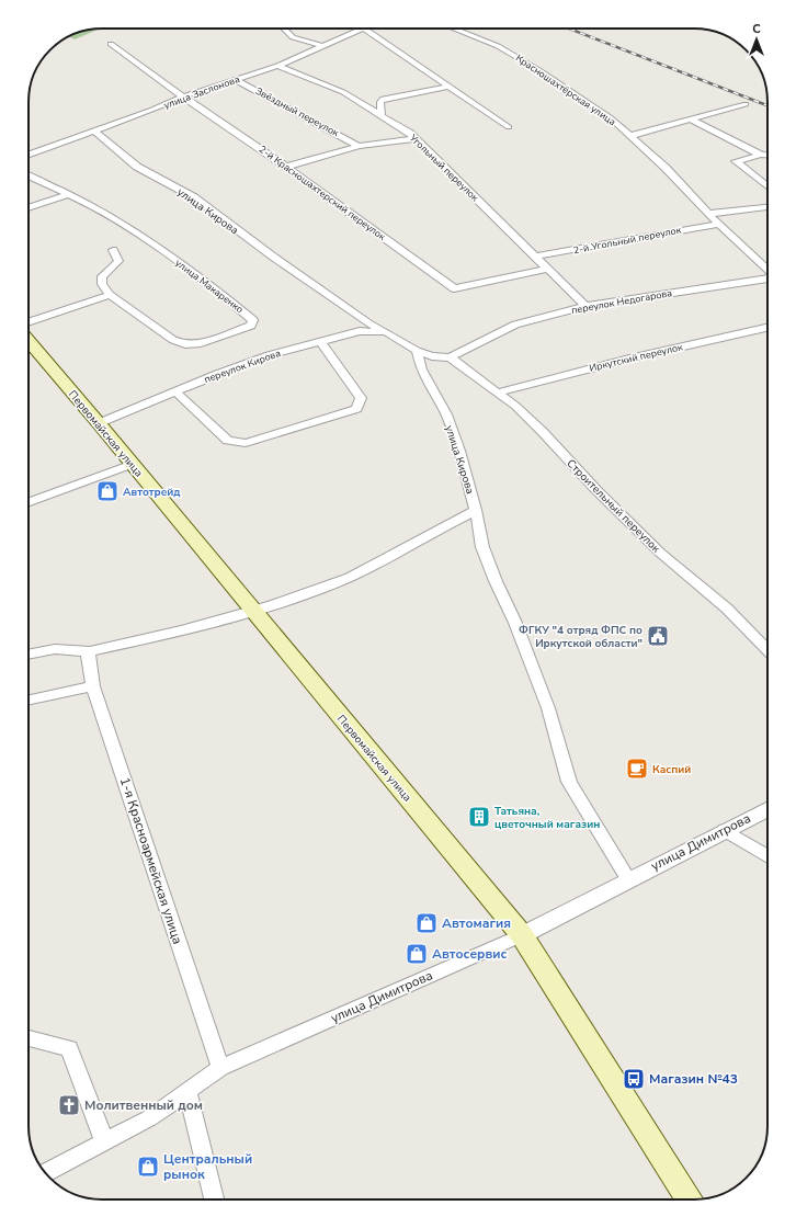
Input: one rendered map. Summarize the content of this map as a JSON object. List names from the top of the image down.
{
  "streets": {
    "main road": ["Первомайская улица"],
    "street": [
      "Красношахтёрская улица",
      "улица Заслонова",
      "Звёздный переулок",
      "Угольный переулок",
      "2-й Красношахтерский переулок",
      "улица Кирова",
      "2-й Угольный переулок",
      "улица Макаренко",
      "переулок Недогарова",
      "Иркутский переулок",
      "переулок Кирова",
      "Строительный переулок",
      "улица Димитрова",
      "1-я Красноармейская улица"
    ]
  },
  "crossings": [
    ["Красношахтёрская улица", "2-й Угольный переулок"],
    ["улица Заслонова", "Звёздный переулок"],
    ["улица Заслонова", "Угольный переулок"],
    ["улица Заслонова", "2-й Красношахтерский переулок"],
    ["улица Заслонова", "улица Кирова"],
    ["Угольный переулок", "2-й Красношахтерский переулок"],
    ["Угольный переулок", "2-й Угольный переулок"],
    ["Угольный переулок", "переулок Недогарова"],
    ["улица Кирова", "переулок Кирова"],
    ["улица Кирова", "улица Димитрова"],
    ["переулок Недогарова", "Строительный переулок"],
    ["Иркутский переулок", "Строительный переулок"],
    ["переулок Кирова", "Первомайская улица"],
    ["Первомайская улица", "улица Димитрова"],
    ["улица Димитрова", "1-я Красноармейская улица"]
  ],
  "places": {
    "shop": [
      "Автотрейд",
      "Автомагия",
      "Автосервис",
      "Центральный рынок"
    ],
    "public building": ["ФГКУ \"4 отряд ФПС по Иркутской области\""],
    "cafe": ["Каспий"],
    "building": ["Татьяна, цветочный магазин"],
    "bus stop": ["Магазин №43"],
    "church": ["Молитвенный дом"]
  },
  "north": "top"
}
